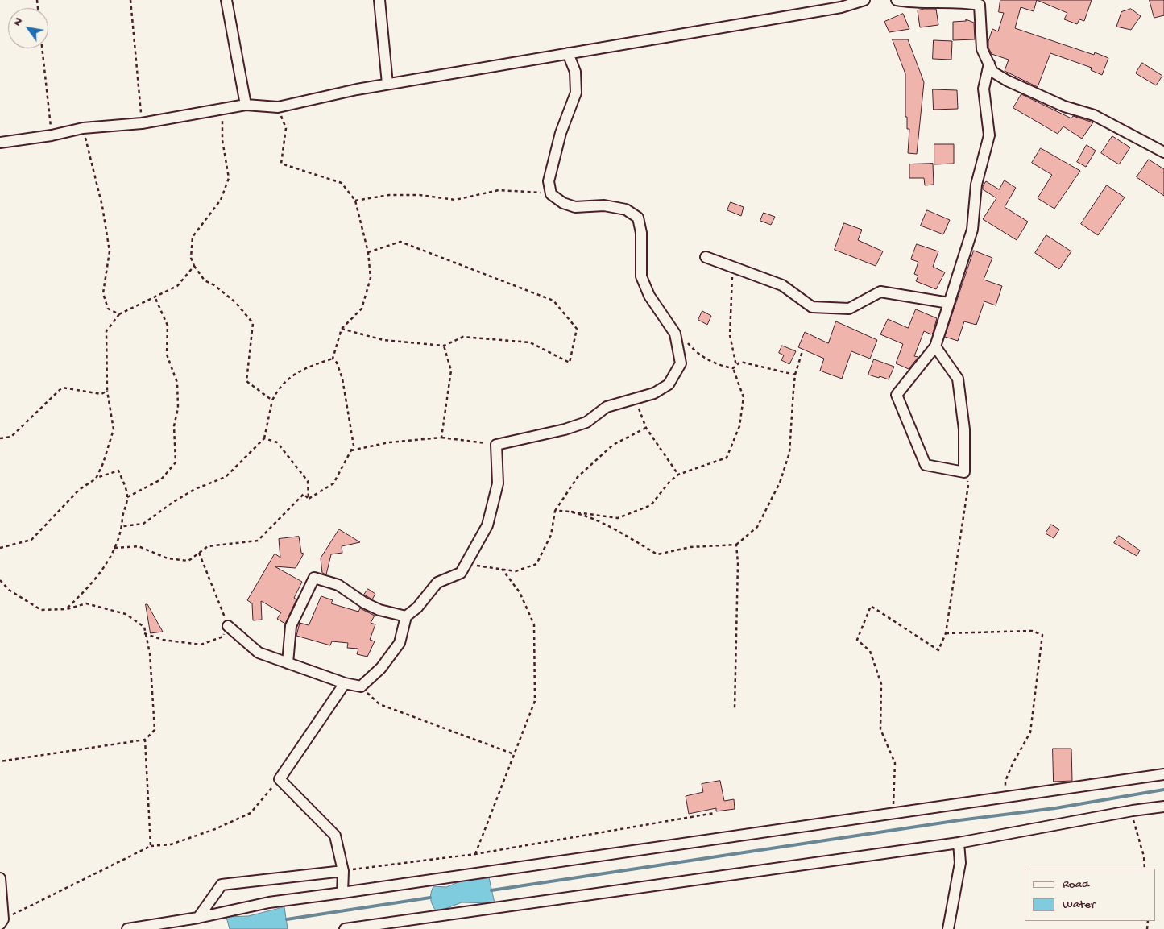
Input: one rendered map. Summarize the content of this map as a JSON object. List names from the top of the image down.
{
  "legend": ["Road", "Water"],
  "north": "top left"
}
